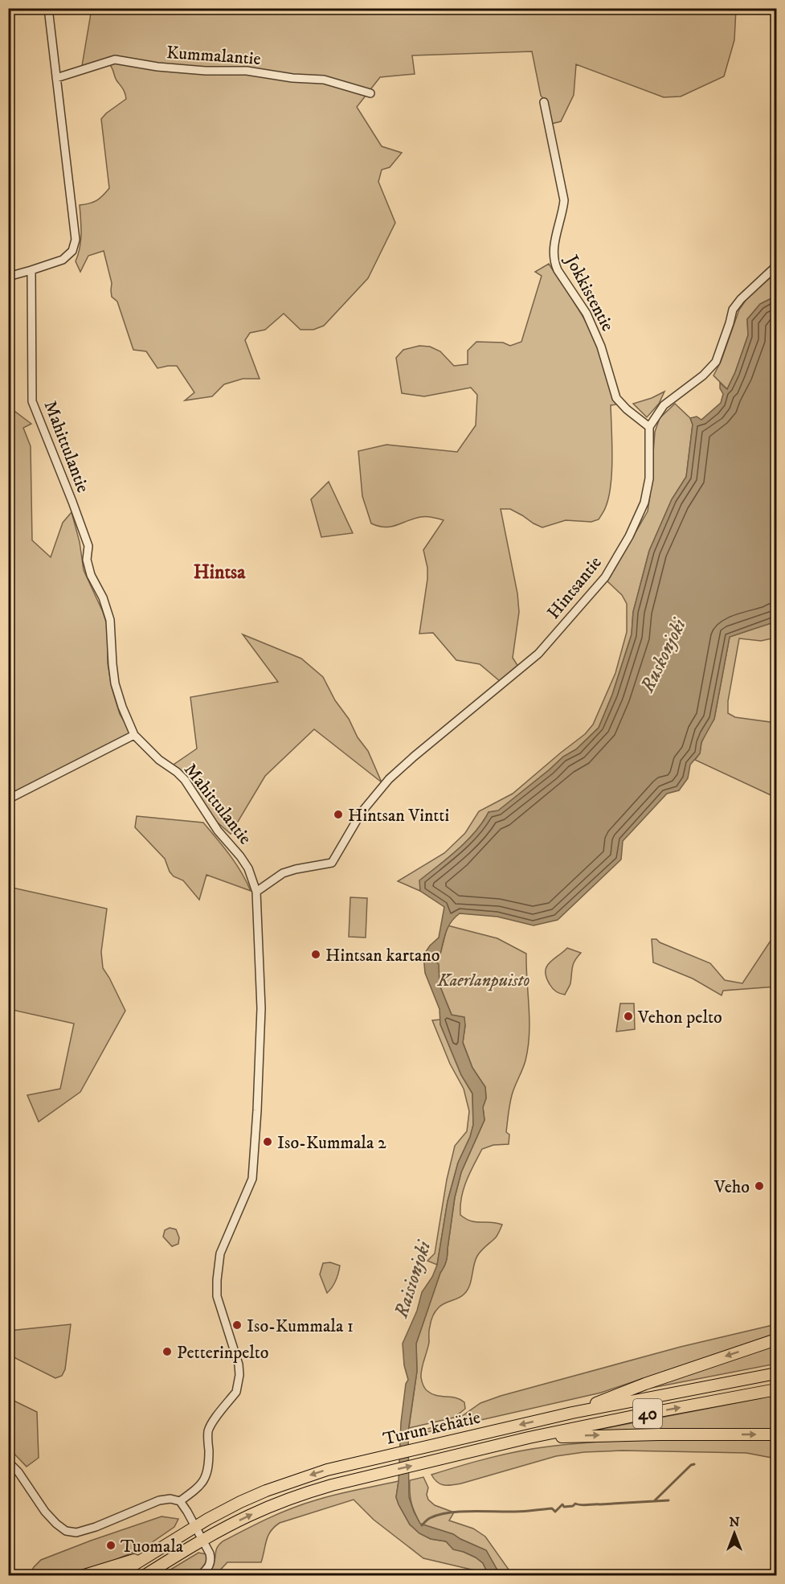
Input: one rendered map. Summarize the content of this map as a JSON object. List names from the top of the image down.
{
  "streets": {
    "highway": ["40", "Turun kehätie"],
    "street": [
      "Kummalantie",
      "Jokkistentie",
      "Mahittulantie",
      "Hintsantie"
    ]
  },
  "crossings": [
    ["Jokkistentie", "Hintsantie"],
    ["Mahittulantie", "Hintsantie"]
  ],
  "districts": ["Hintsa"],
  "water": ["Ruskonjoki", "Raisionjoki"],
  "parks": ["Kaerlanpuisto"],
  "places": [
    "Hintsan Vintti",
    "Hintsan kartano",
    "Vehon pelto",
    "Iso-Kummala 2",
    "Veho",
    "Iso-Kummala 1",
    "Petterinpelto",
    "Tuomala"
  ],
  "north": "top"
}
